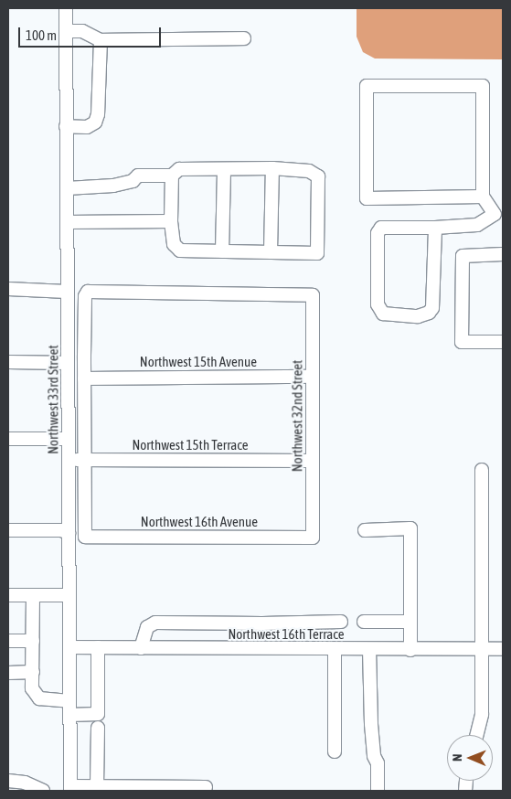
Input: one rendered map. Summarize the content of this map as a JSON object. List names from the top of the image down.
{
  "streets": {
    "street": [
      "Northwest 15th Avenue",
      "Northwest 33rd Street",
      "Northwest 32nd Street",
      "Northwest 15th Terrace",
      "Northwest 16th Avenue",
      "Northwest 16th Terrace"
    ]
  },
  "crossings": [
    ["Northwest 15th Avenue", "Northwest 32nd Street"],
    ["Northwest 33rd Street", "Northwest 15th Terrace"],
    ["Northwest 33rd Street", "Northwest 16th Terrace"],
    ["Northwest 32nd Street", "Northwest 15th Terrace"],
    ["Northwest 32nd Street", "Northwest 16th Avenue"],
    ["Northwest 15th Terrace", "Northwest 16th Avenue"]
  ],
  "scale_bar": "100 m",
  "north": "left"
}
